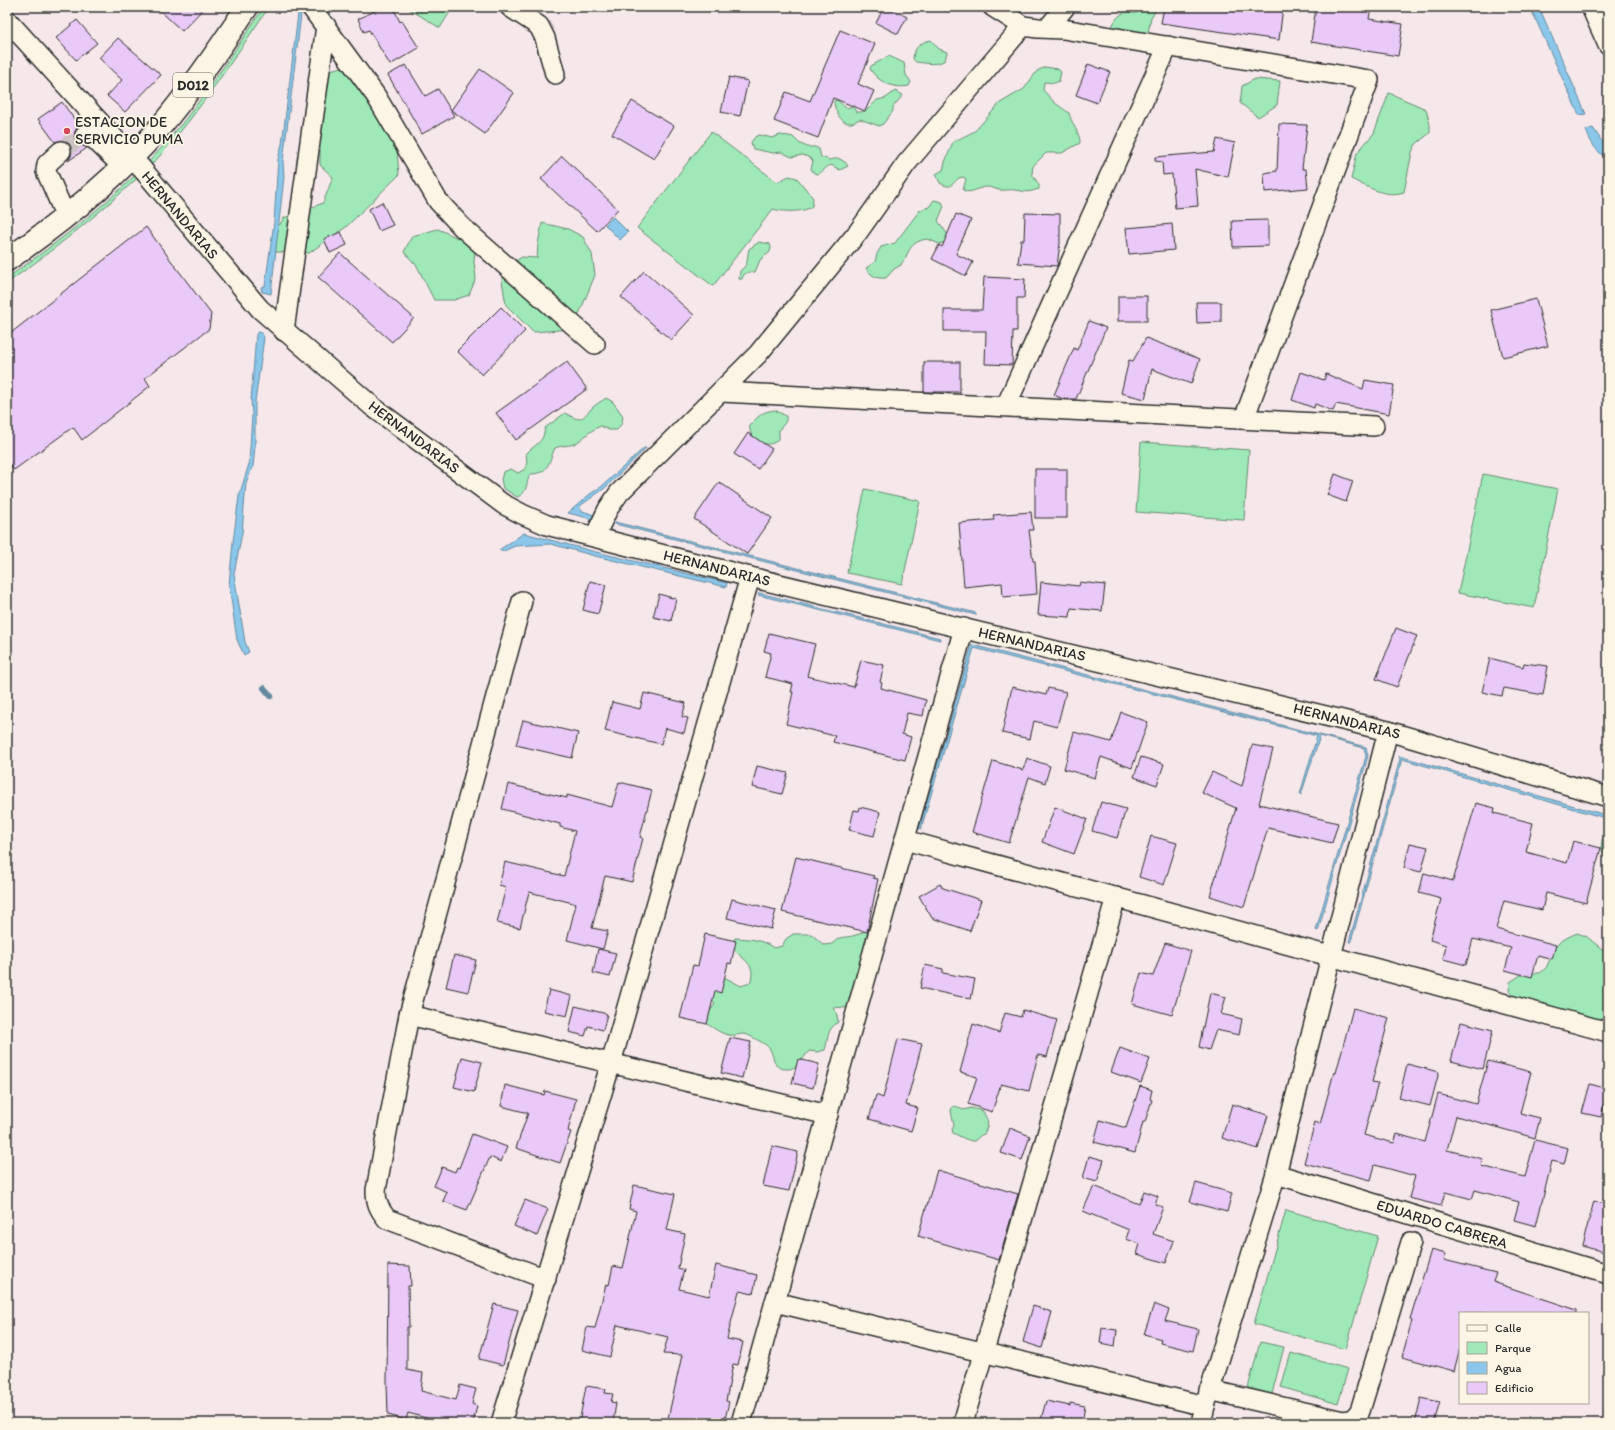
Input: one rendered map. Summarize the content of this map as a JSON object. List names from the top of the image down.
{
  "streets": {
    "main road": ["D012"],
    "street": ["HERNANDARIAS", "EDUARDO CABRERA"]
  },
  "crossings": [
    ["D012", "HERNANDARIAS"]
  ],
  "places": ["ESTACION DE SERVICIO PUMA"],
  "legend": [
    "Calle",
    "Parque",
    "Agua",
    "Edificio"
  ]
}
